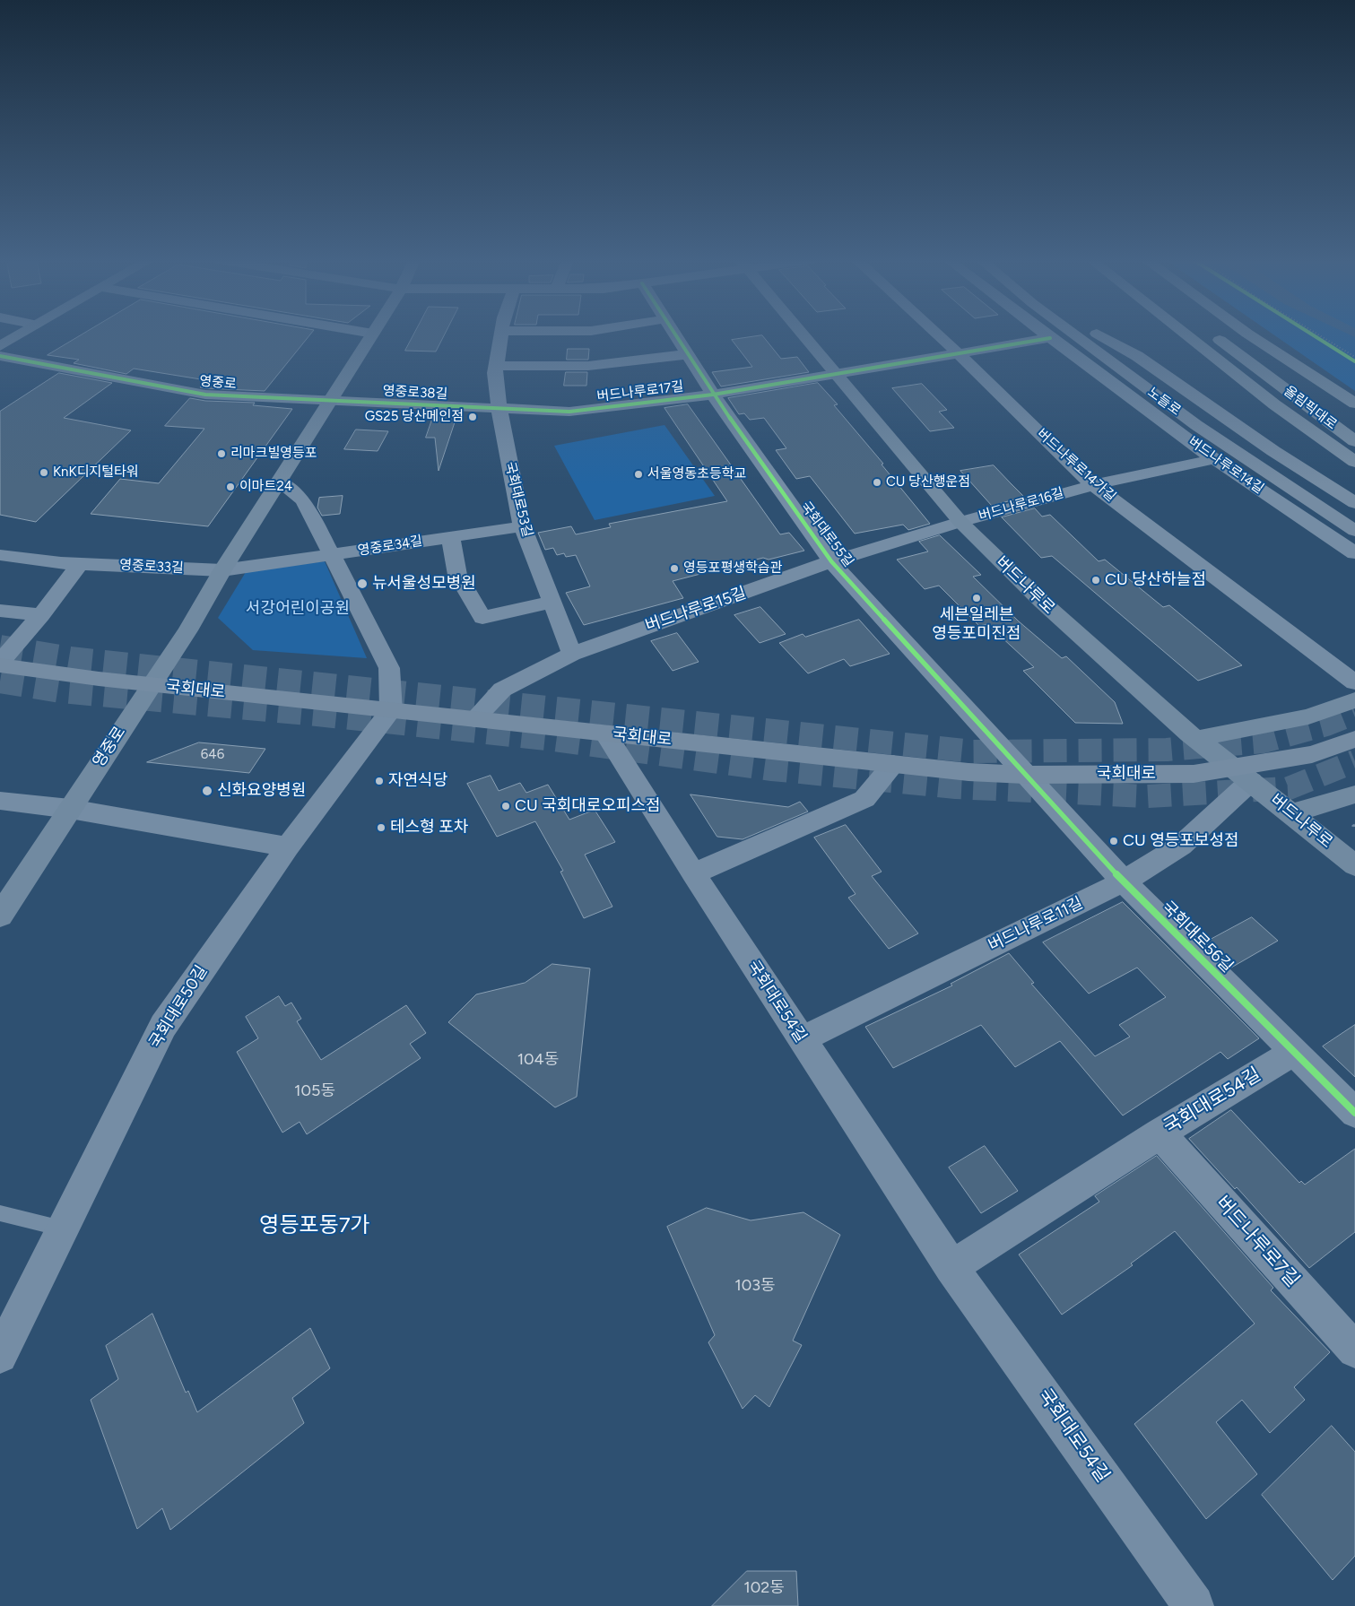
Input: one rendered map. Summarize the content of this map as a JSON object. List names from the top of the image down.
{
  "streets": {
    "highway": ["올림픽대로"],
    "main road": [
      "영중로",
      "노들로",
      "버드나루로",
      "국회대로"
    ],
    "street": [
      "버드나루로17길",
      "영중로38길",
      "버드나루로14가길",
      "버드나루로14길",
      "국회대로53길",
      "버드나루로16길",
      "국회대로55길",
      "영중로34길",
      "영중로33길",
      "버드나루로15길",
      "버드나루로11길",
      "국회대로56길",
      "국회대로54길",
      "국회대로50길",
      "버드나루로7길"
    ]
  },
  "crossings": [
    ["영중로", "영중로38길"],
    ["영중로", "영중로34길"],
    ["영중로", "영중로33길"],
    ["영중로", "국회대로"],
    ["버드나루로17길", "영중로38길"],
    ["버드나루로17길", "버드나루로14가길"],
    ["버드나루로17길", "버드나루로14길"],
    ["버드나루로17길", "국회대로53길"],
    ["버드나루로17길", "국회대로55길"],
    ["버드나루로17길", "버드나루로"],
    ["영중로38길", "국회대로53길"],
    ["버드나루로14가길", "버드나루로16길"],
    ["버드나루로14길", "버드나루로16길"],
    ["국회대로53길", "영중로34길"],
    ["국회대로53길", "버드나루로15길"],
    ["버드나루로16길", "버드나루로"],
    ["버드나루로16길", "버드나루로15길"],
    ["국회대로55길", "버드나루로15길"],
    ["국회대로55길", "국회대로"],
    ["국회대로55길", "국회대로56길"],
    ["영중로34길", "영중로33길"],
    ["영중로34길", "국회대로"],
    ["영중로34길", "국회대로50길"],
    ["버드나루로", "버드나루로15길"],
    ["버드나루로", "국회대로"],
    ["버드나루로", "버드나루로11길"],
    ["버드나루로15길", "국회대로"],
    ["국회대로", "버드나루로11길"],
    ["국회대로", "국회대로56길"],
    ["국회대로", "국회대로54길"],
    ["국회대로", "국회대로50길"],
    ["버드나루로11길", "국회대로56길"],
    ["버드나루로11길", "국회대로54길"],
    ["국회대로56길", "국회대로54길"],
    ["국회대로54길", "버드나루로7길"]
  ],
  "districts": ["영등포동7가"],
  "parks": ["서강어린이공원"],
  "places": [
    "GS25 당산메인점",
    "리마크빌영등포",
    "KnK디지털타워",
    "서울영동초등학교",
    "CU 당산행운점",
    "이마트24",
    "영등포평생학습관",
    "CU 당산하늘점",
    "뉴서울성모병원",
    "세븐일레븐 영등포미진점",
    "자연식당",
    "신화요양병원",
    "CU 국회대로오피스점",
    "테스형 포차",
    "CU 영등포보성점"
  ],
  "house_numbers": [
    "646",
    "104동",
    "105동",
    "103동",
    "102동"
  ]
}
